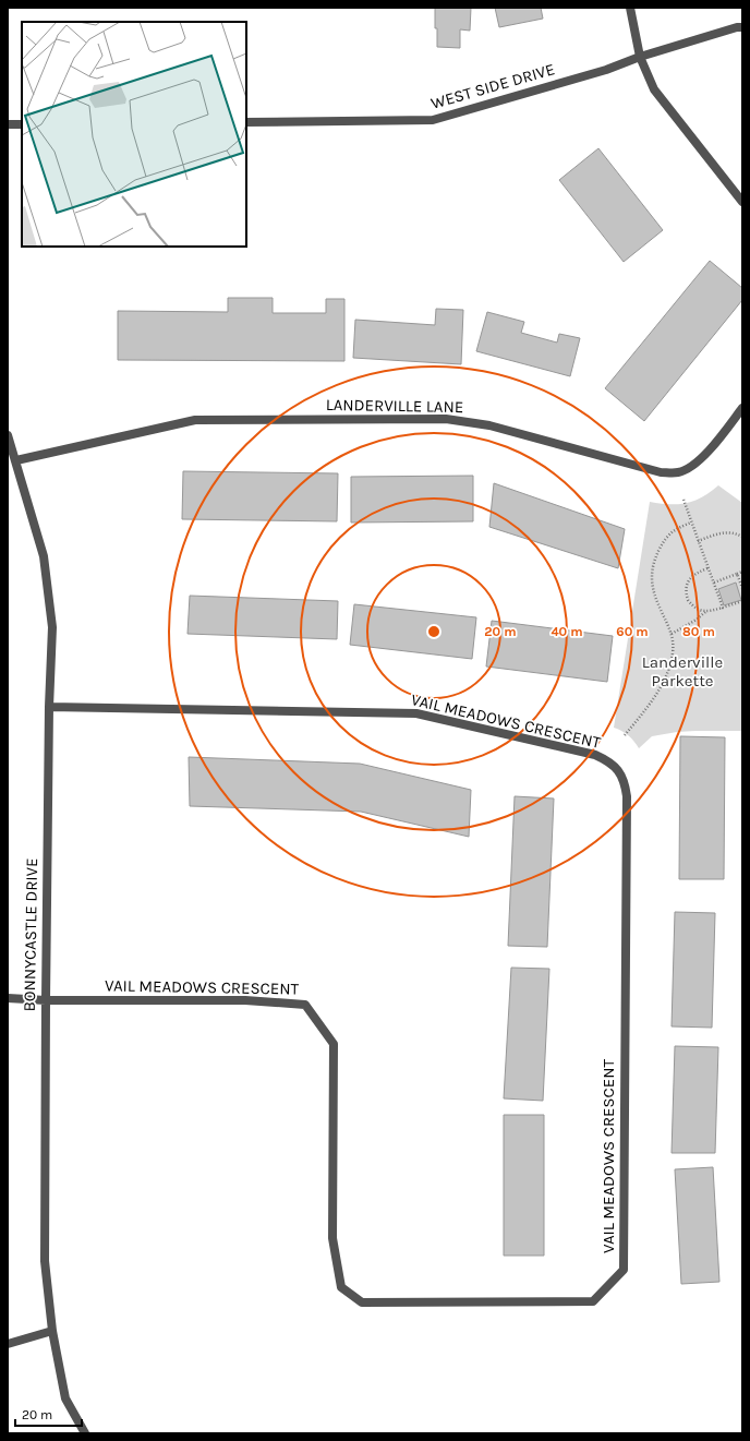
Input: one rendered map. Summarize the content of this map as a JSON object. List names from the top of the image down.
{
  "streets": {
    "street": [
      "WEST SIDE DRIVE",
      "LANDERVILLE LANE",
      "VAIL MEADOWS CRESCENT",
      "BONNYCASTLE DRIVE"
    ]
  },
  "crossings": [
    ["LANDERVILLE LANE", "BONNYCASTLE DRIVE"],
    ["VAIL MEADOWS CRESCENT", "BONNYCASTLE DRIVE"]
  ],
  "parks": ["Landerville Parkette"],
  "scale_bar": "20 m",
  "rings": [
    "20 m",
    "40 m",
    "60 m",
    "80 m"
  ]
}
